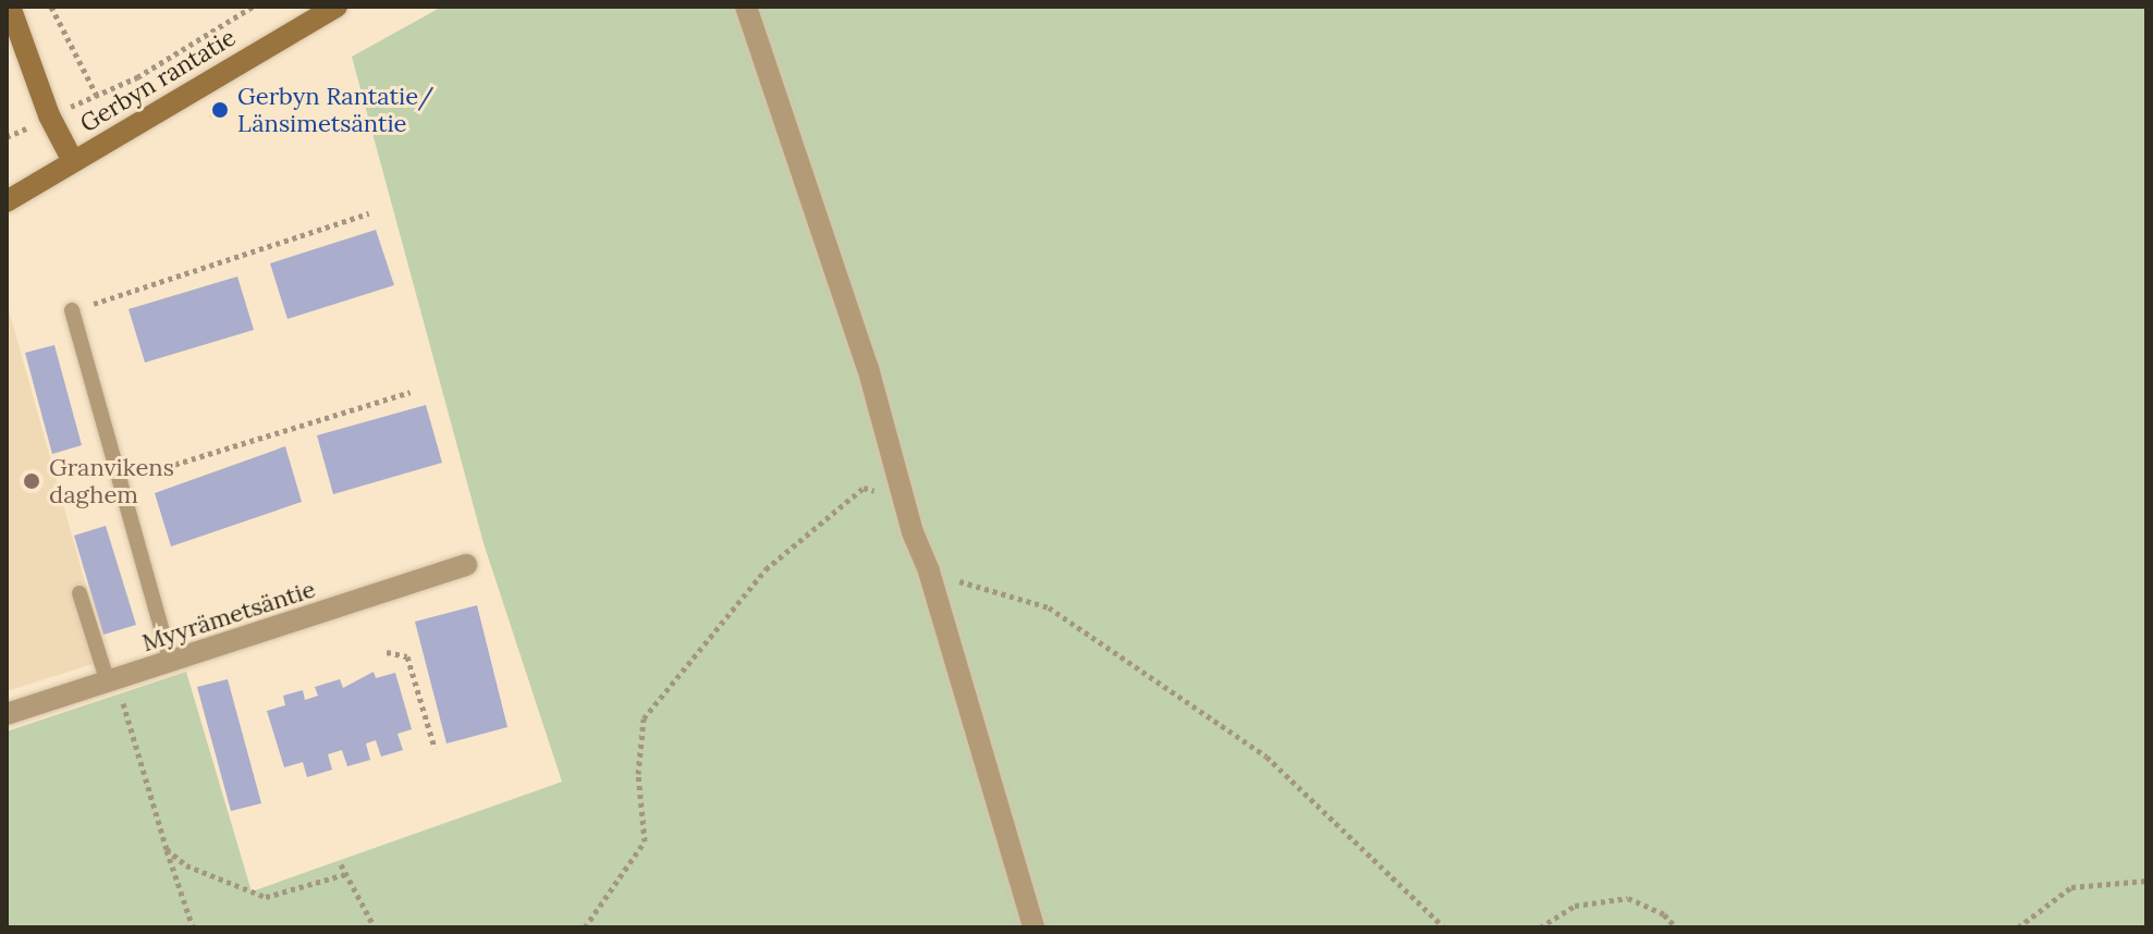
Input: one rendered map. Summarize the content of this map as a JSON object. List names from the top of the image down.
{
  "streets": {
    "main road": ["Gerbyn rantatie"],
    "street": ["Myyrämetsäntie"]
  },
  "places": ["Gerbyn Rantatie/ Länsimetsäntie", "Granvikens daghem"]
}
